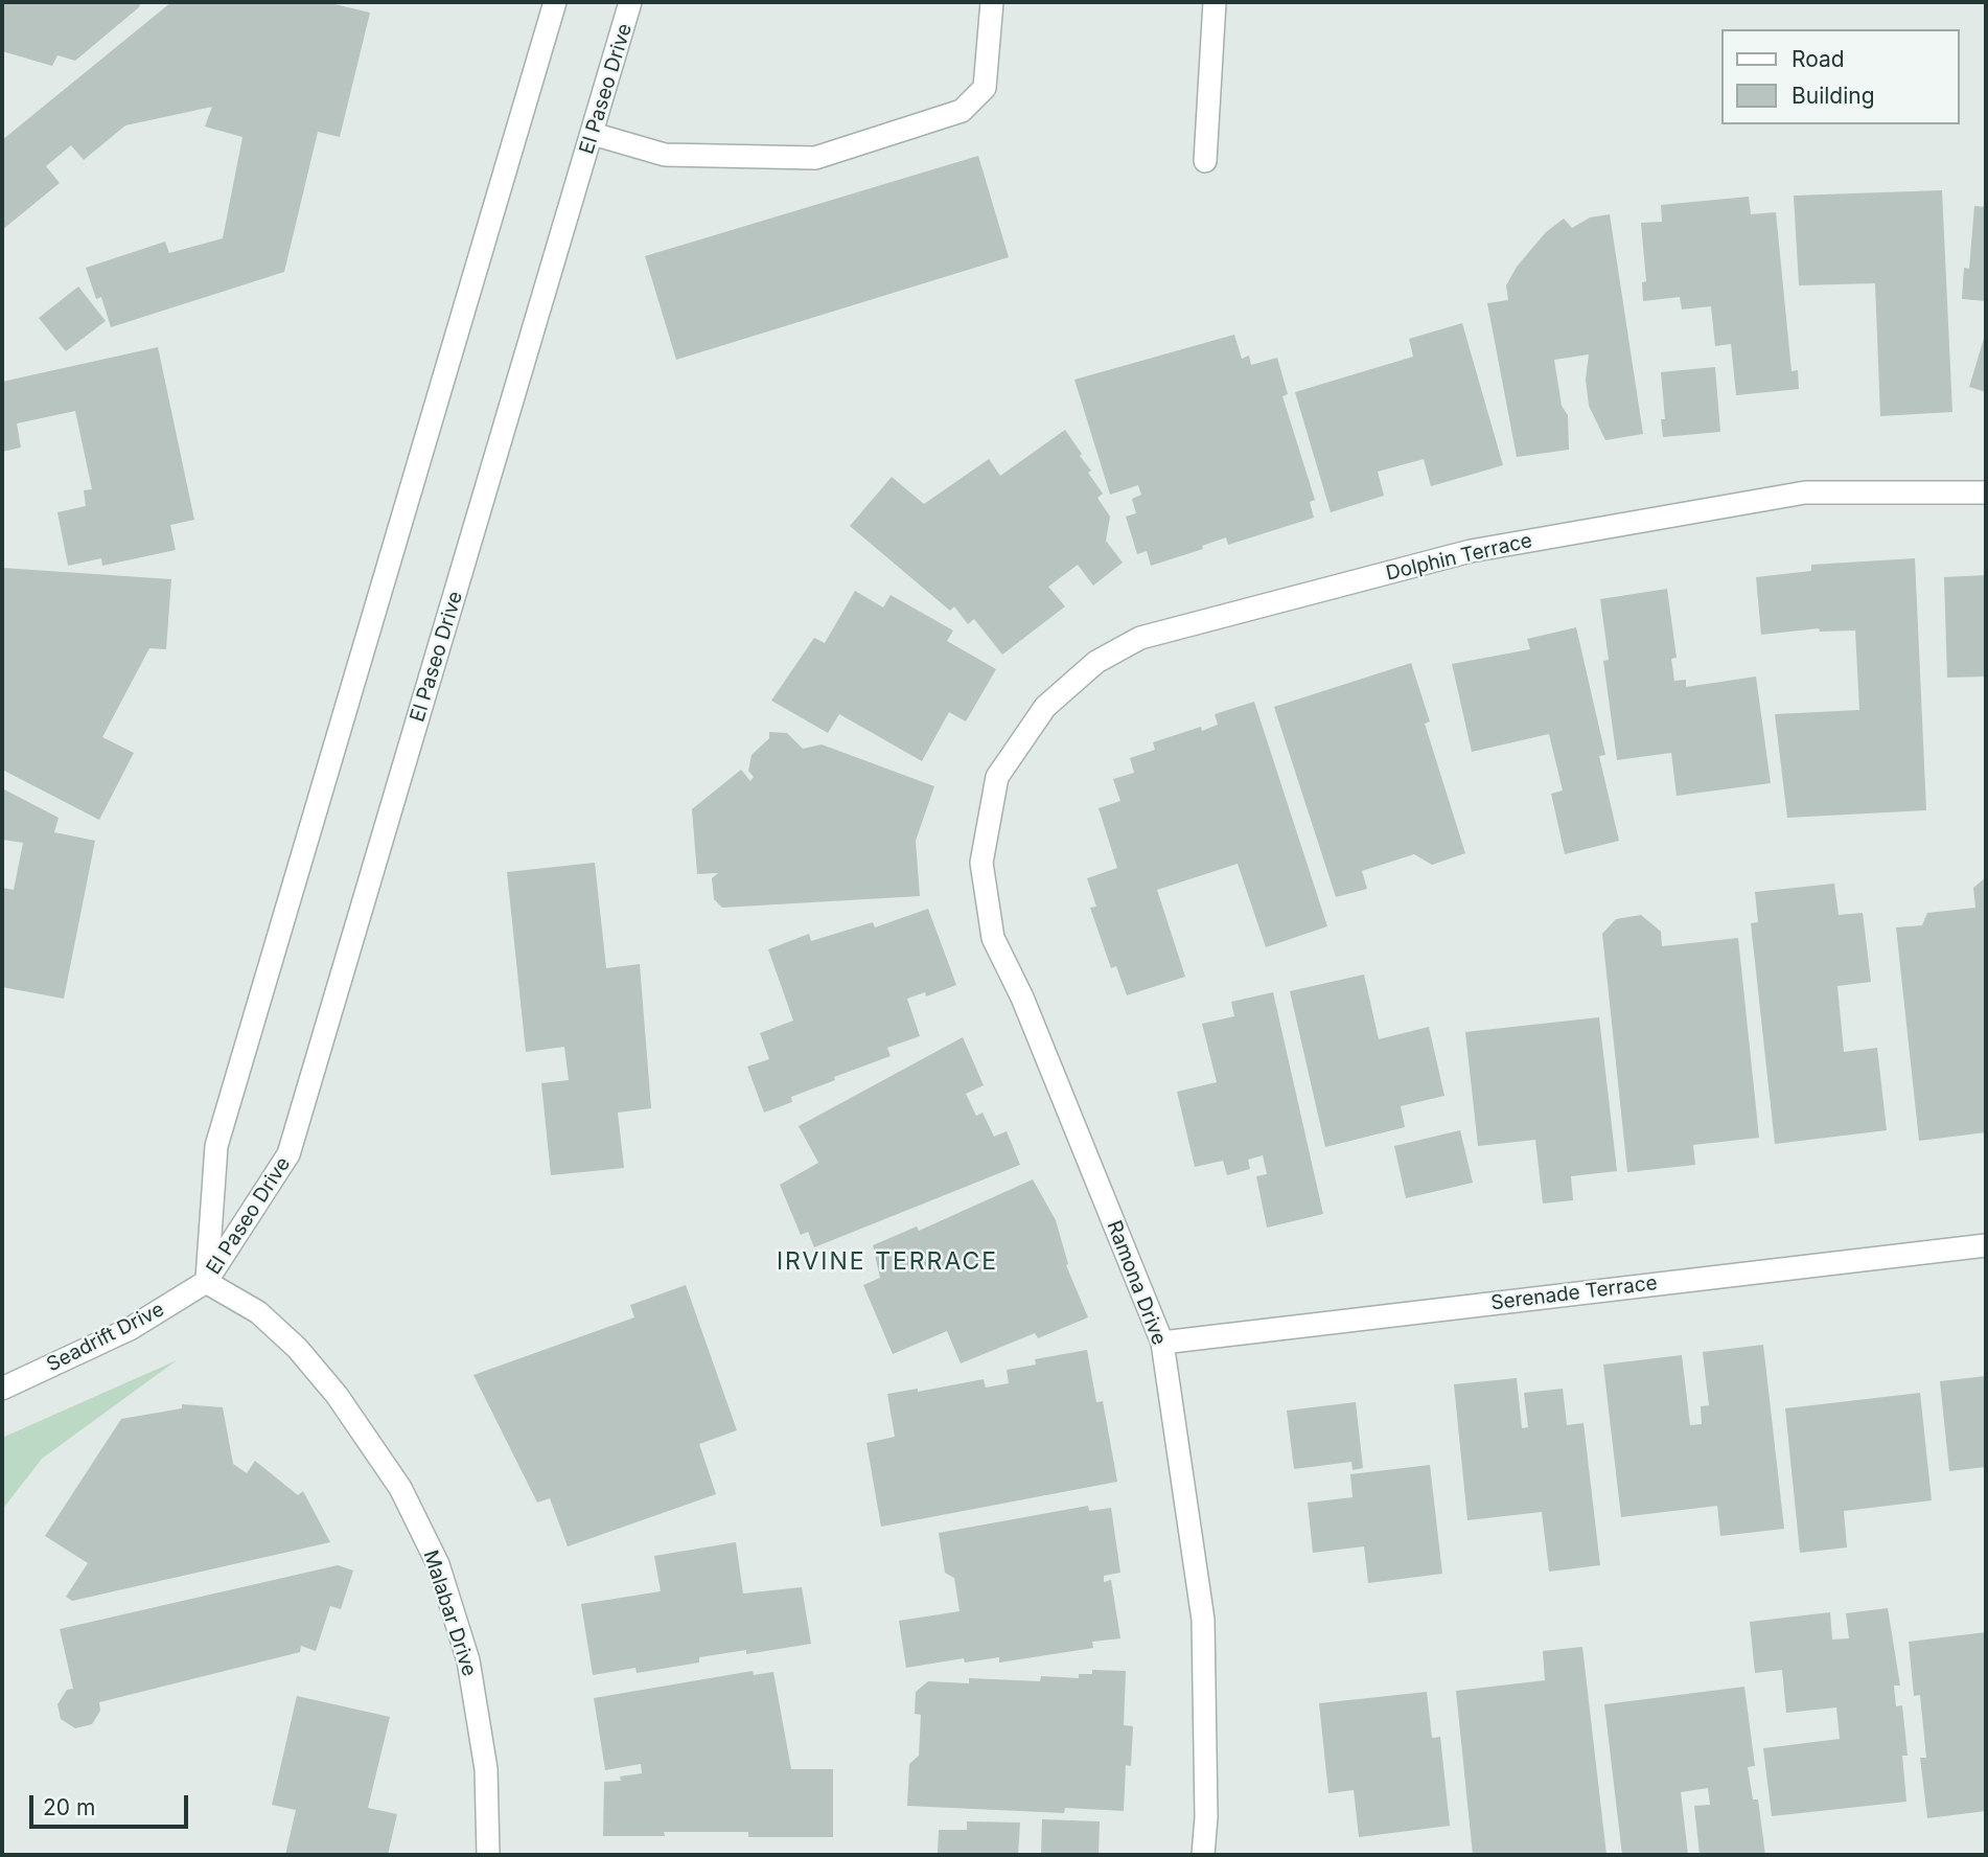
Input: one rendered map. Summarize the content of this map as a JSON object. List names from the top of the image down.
{
  "streets": {
    "street": [
      "El Paseo Drive",
      "Dolphin Terrace",
      "Ramona Drive",
      "Serenade Terrace",
      "Seadrift Drive",
      "Malabar Drive"
    ]
  },
  "crossings": [
    ["El Paseo Drive", "Seadrift Drive"],
    ["El Paseo Drive", "Malabar Drive"],
    ["Dolphin Terrace", "Ramona Drive"],
    ["Ramona Drive", "Serenade Terrace"],
    ["Seadrift Drive", "Malabar Drive"]
  ],
  "districts": ["IRVINE TERRACE"],
  "legend": ["Road", "Building"],
  "scale_bar": "20 m"
}
